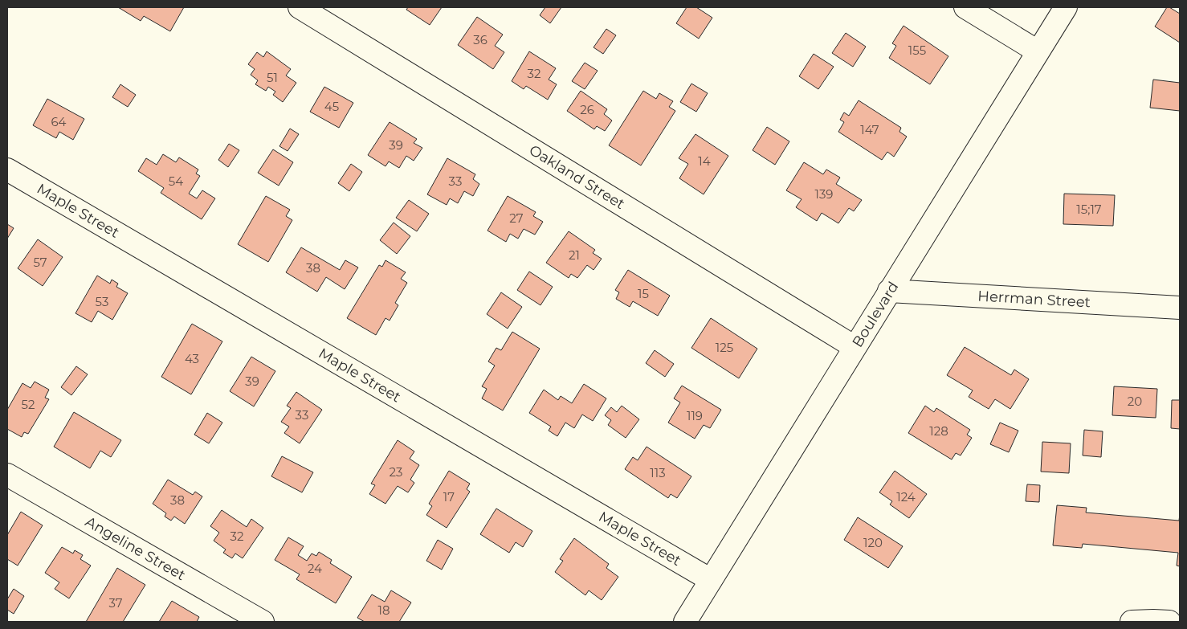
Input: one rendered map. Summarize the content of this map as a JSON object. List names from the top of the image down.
{
  "streets": {
    "street": [
      "Oakland Street",
      "Maple Street",
      "Herrman Street",
      "Boulevard",
      "Angeline Street"
    ]
  },
  "crossings": [
    ["Oakland Street", "Boulevard"],
    ["Maple Street", "Boulevard"],
    ["Herrman Street", "Boulevard"]
  ],
  "house_numbers": [
    "36",
    "155",
    "32",
    "51",
    "45",
    "26",
    "64",
    "147",
    "39",
    "14",
    "54",
    "33",
    "139",
    "15;17",
    "27",
    "21",
    "57",
    "38",
    "15",
    "53",
    "125",
    "43",
    "39",
    "20",
    "52",
    "33",
    "119",
    "128",
    "23",
    "113",
    "17",
    "124",
    "38",
    "32",
    "120",
    "24",
    "37",
    "18"
  ]
}
